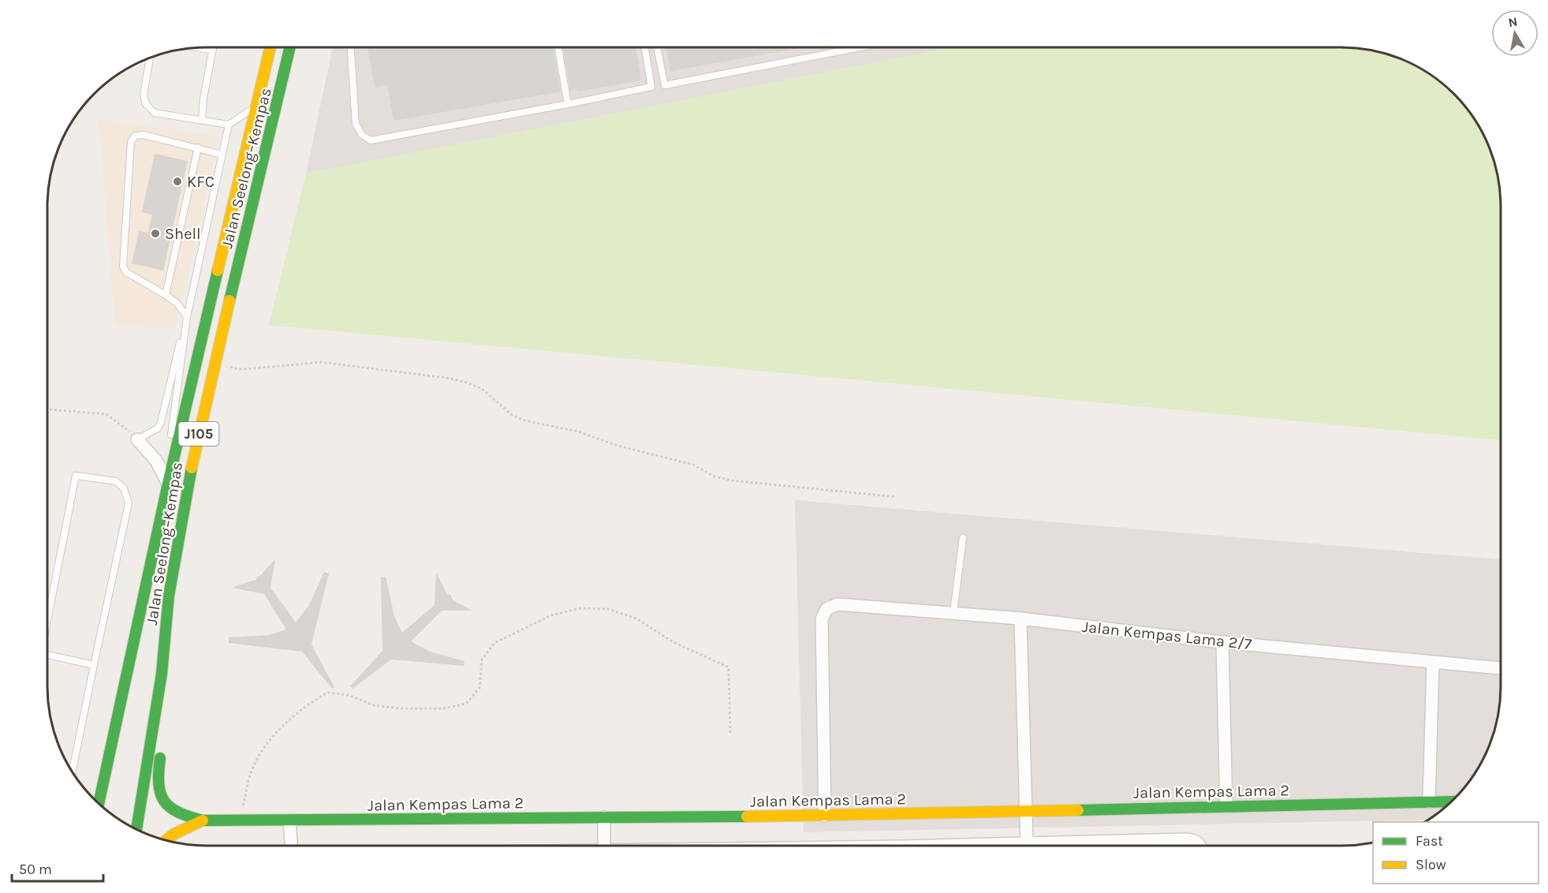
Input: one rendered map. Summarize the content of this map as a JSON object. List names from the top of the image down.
{
  "streets": {
    "main road": ["Jalan Seelong–Kempas", "J105", "Jalan Kempas Lama 2"],
    "street": ["Jalan Kempas Lama 2/7"]
  },
  "crossings": [
    ["Jalan Kempas Lama 2/7", "Jalan Kempas Lama 2"]
  ],
  "places": ["KFC", "Shell"],
  "legend": ["Fast", "Slow"],
  "scale_bar": "50 m",
  "north": "top"
}
